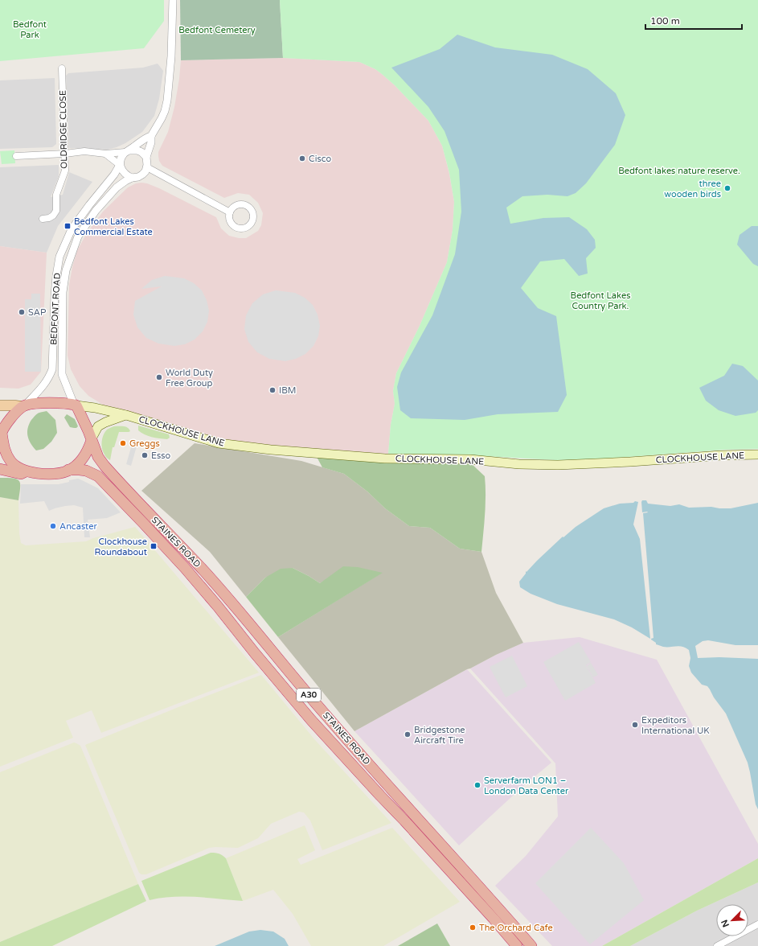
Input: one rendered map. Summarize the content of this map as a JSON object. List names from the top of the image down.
{
  "streets": {
    "highway": ["STAINES ROAD", "A30"],
    "main road": ["CLOCKHOUSE LANE"],
    "street": ["OLDRIDGE CLOSE", "BEDFONT ROAD"]
  },
  "crossings": [
    ["BEDFONT ROAD", "CLOCKHOUSE LANE"],
    ["BEDFONT ROAD", "STAINES ROAD"],
    ["CLOCKHOUSE LANE", "STAINES ROAD"]
  ],
  "parks": [
    "Bedfont Park",
    "Bedfont Cemetery",
    "Bedfont lakes nature reserve.",
    "Bedfont Lakes Country Park."
  ],
  "places": {
    "other": [
      "Cisco",
      "three wooden birds",
      "SAP",
      "World Duty Free Group",
      "IBM",
      "Greggs",
      "Esso",
      "Ancaster",
      "Expeditors International UK",
      "Bridgestone Aircraft Tire",
      "Serverfarm LON1 – London Data Center",
      "The Orchard Cafe"
    ],
    "transit": ["Bedfont Lakes Commercial Estate", "Clockhouse Roundabout"]
  },
  "scale_bar": "100 m",
  "north": "bottom left"
}
